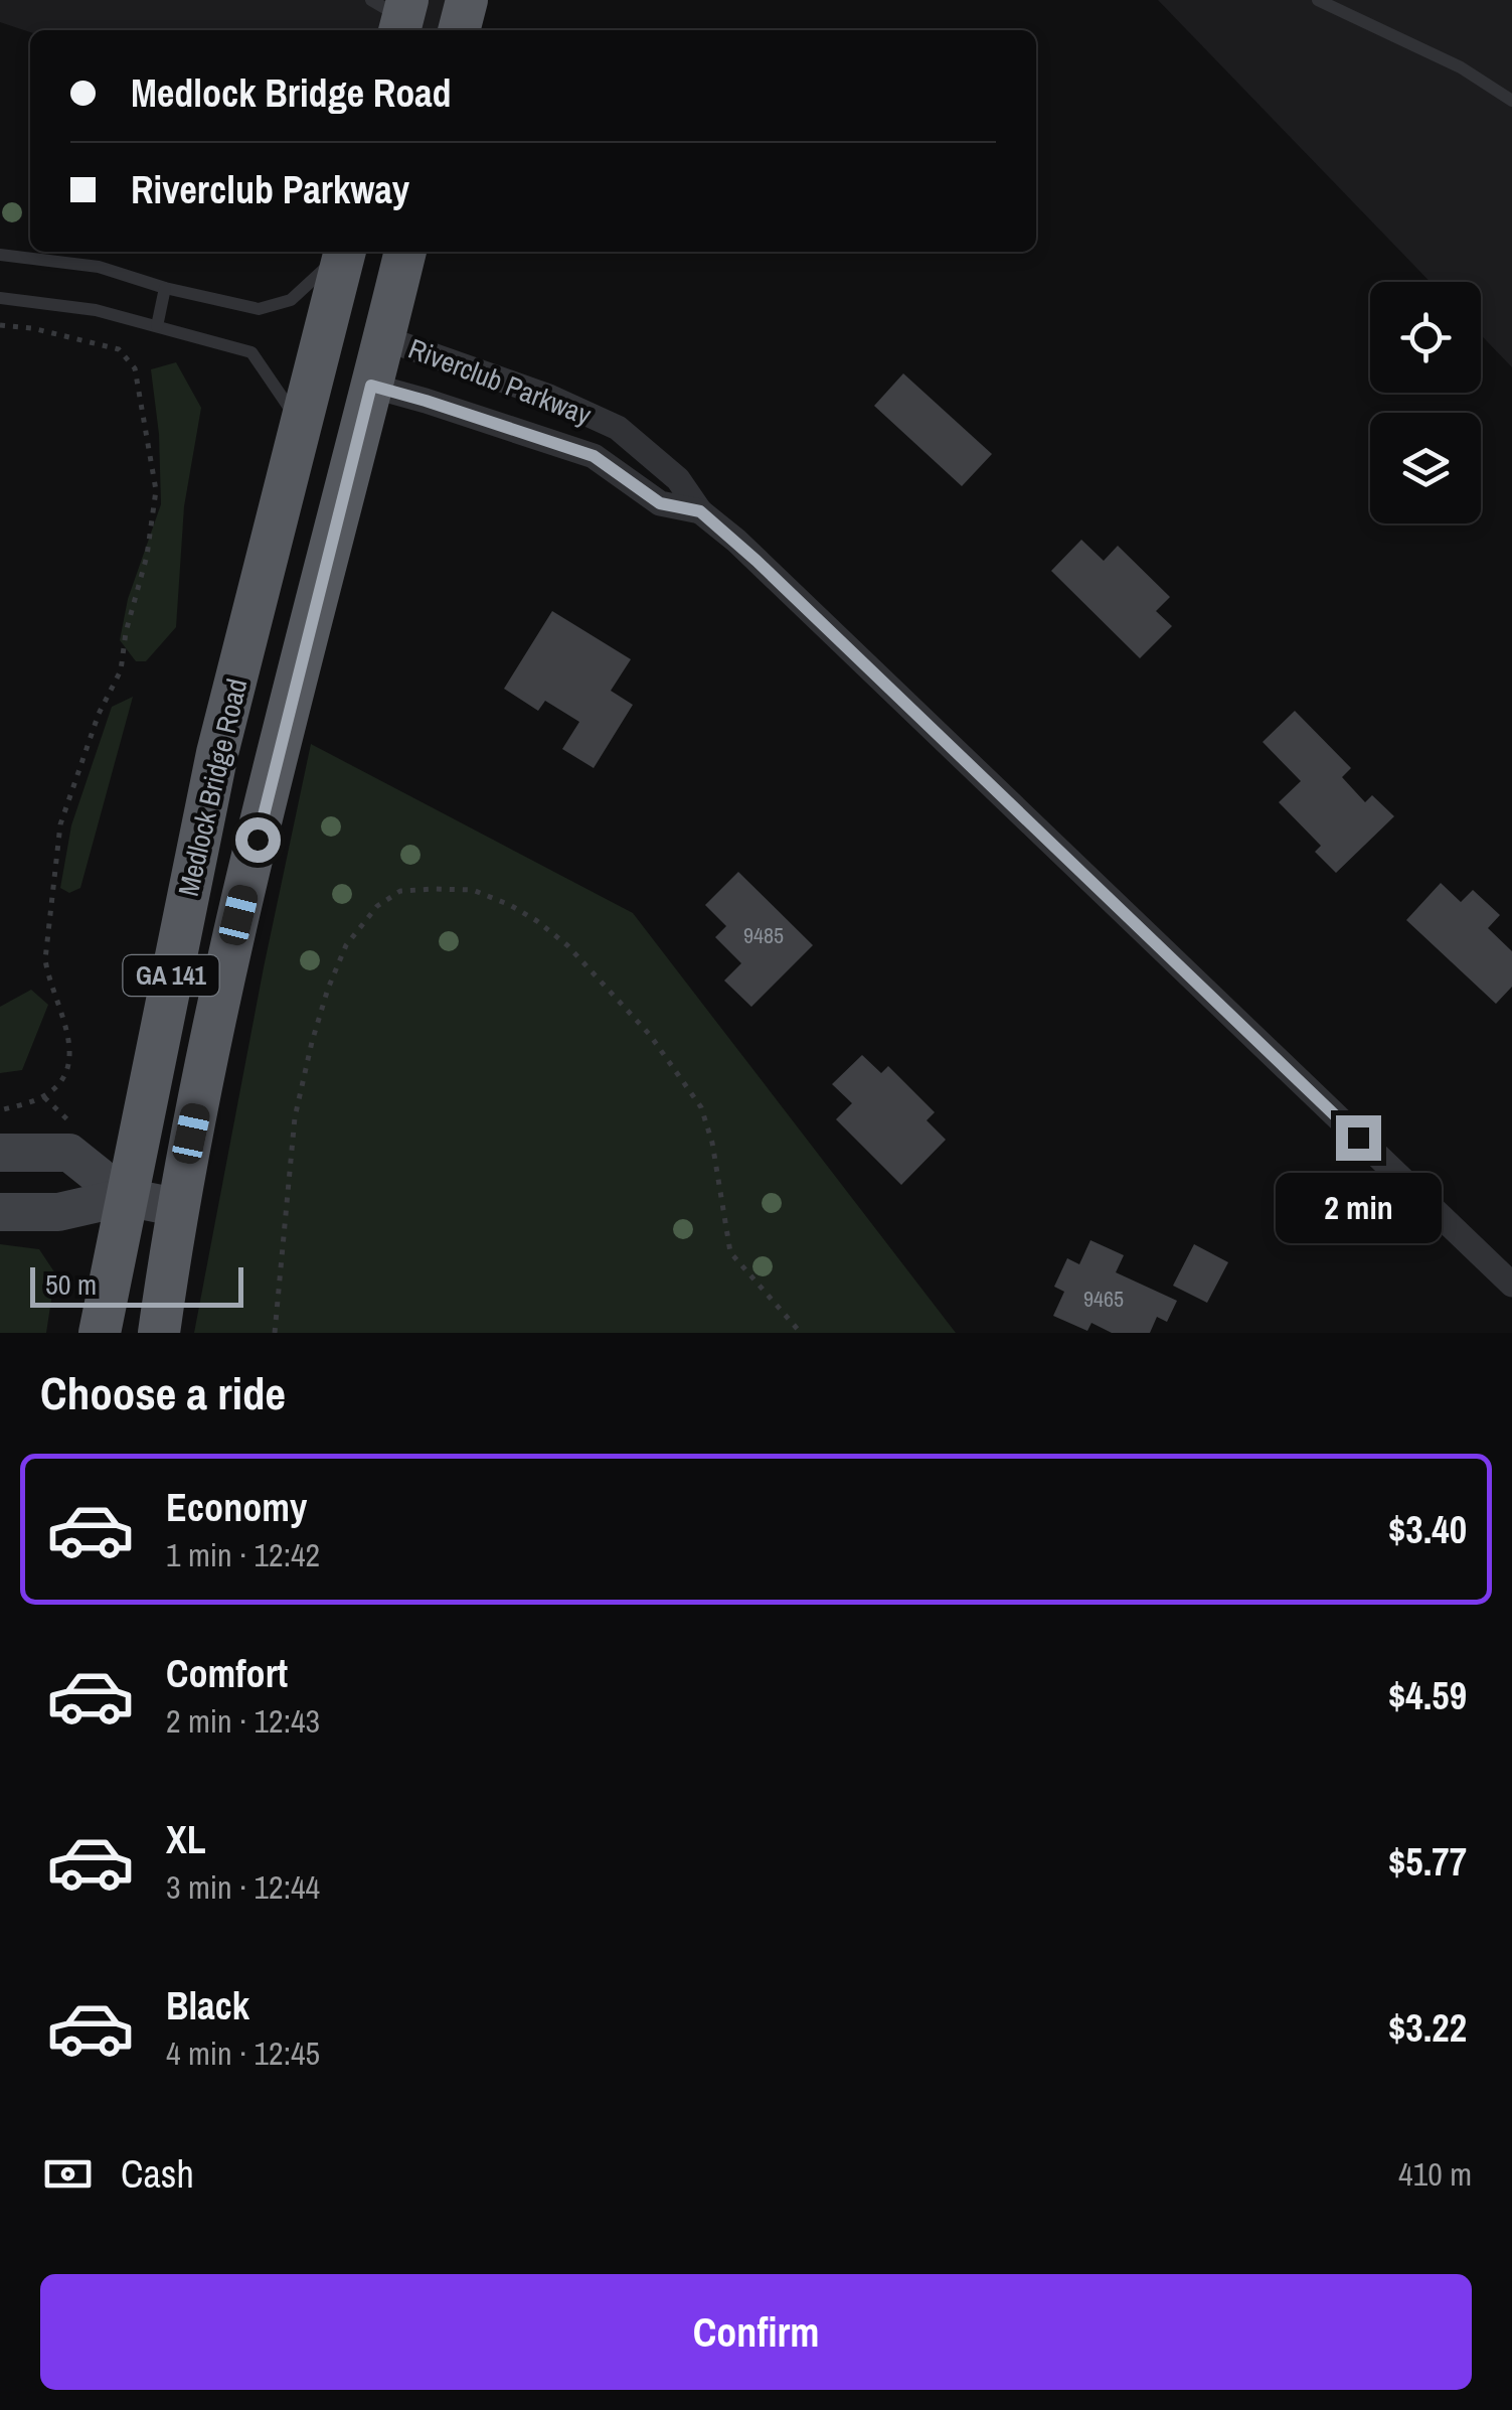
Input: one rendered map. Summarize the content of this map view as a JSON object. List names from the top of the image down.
{
  "streets": {
    "highway": ["Medlock Bridge Road", "GA 141"],
    "street": ["Riverclub Parkway"]
  },
  "crossings": [
    ["Riverclub Parkway", "Medlock Bridge Road"]
  ],
  "house_numbers": ["9485", "9465"],
  "scale_bar": "50 m",
  "page": {
    "banner": ["Medlock Bridge Road", "Riverclub Parkway"],
    "bubble": "2 min",
    "scale": "50 m",
    "heading": "Choose a ride",
    "list": [
      {
        "name": "Economy",
        "note": "1 min · 12:42",
        "value": "$3.40"
      },
      {
        "name": "Comfort",
        "note": "2 min · 12:43",
        "value": "$4.59"
      },
      {
        "name": "XL",
        "note": "3 min · 12:44",
        "value": "$5.77"
      },
      {
        "name": "Black",
        "note": "4 min · 12:45",
        "value": "$3.22"
      }
    ],
    "pay": ["Cash", "410 m"],
    "buttons": "Confirm"
  }
}
